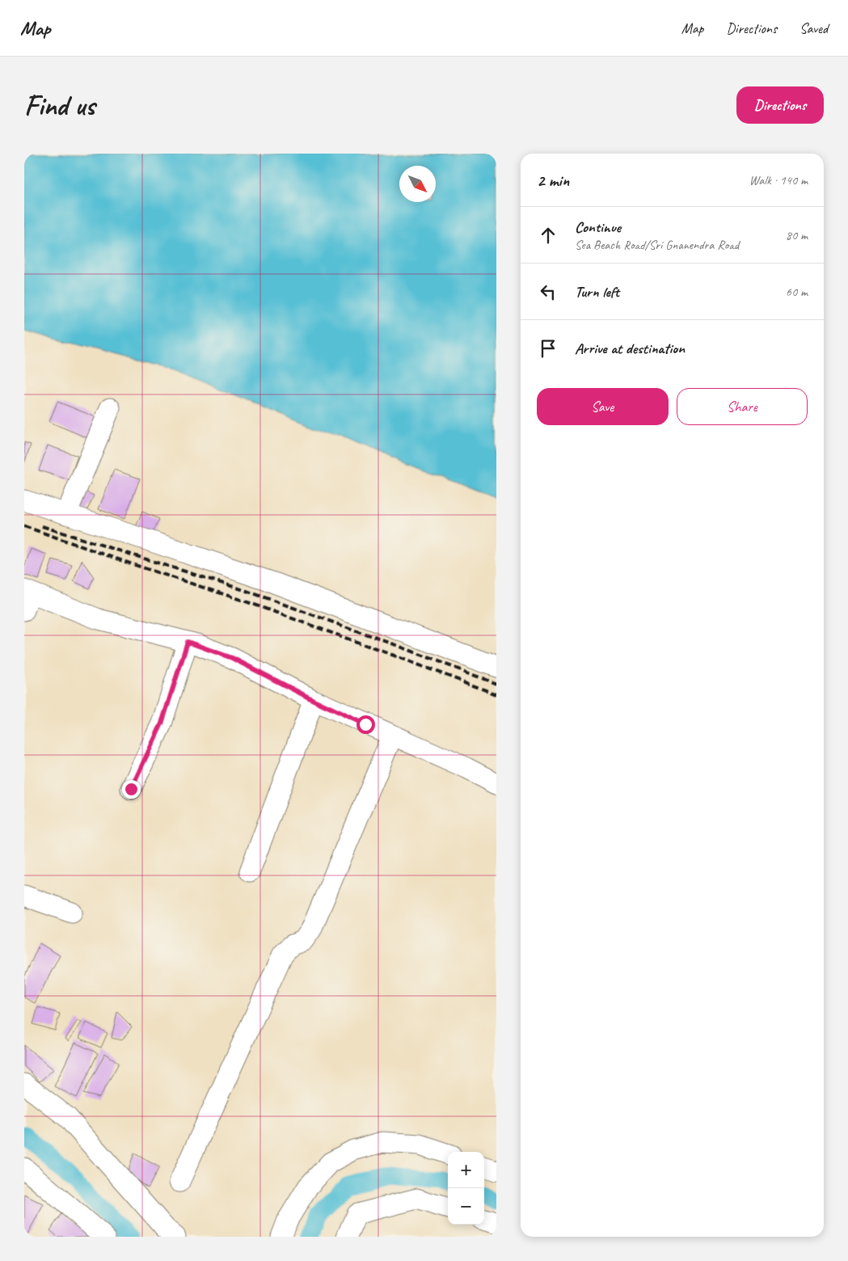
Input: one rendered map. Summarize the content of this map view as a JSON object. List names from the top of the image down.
{
  "north": "bottom right",
  "page": {
    "header": "Map",
    "nav": ["Map", "Directions", "Saved"],
    "buttons": [
      "Directions",
      ["Save", "Share"]
    ],
    "title": "Find us",
    "heading": ["2 min", "Walk · 140 m"],
    "list": [
      ["Continue", "Sea Beach Road/Sri Gnanendra Road", "80 m"],
      ["Turn left", "60 m"],
      "Arrive at destination"
    ],
    "map_buttons": ["+", "−"]
  }
}
